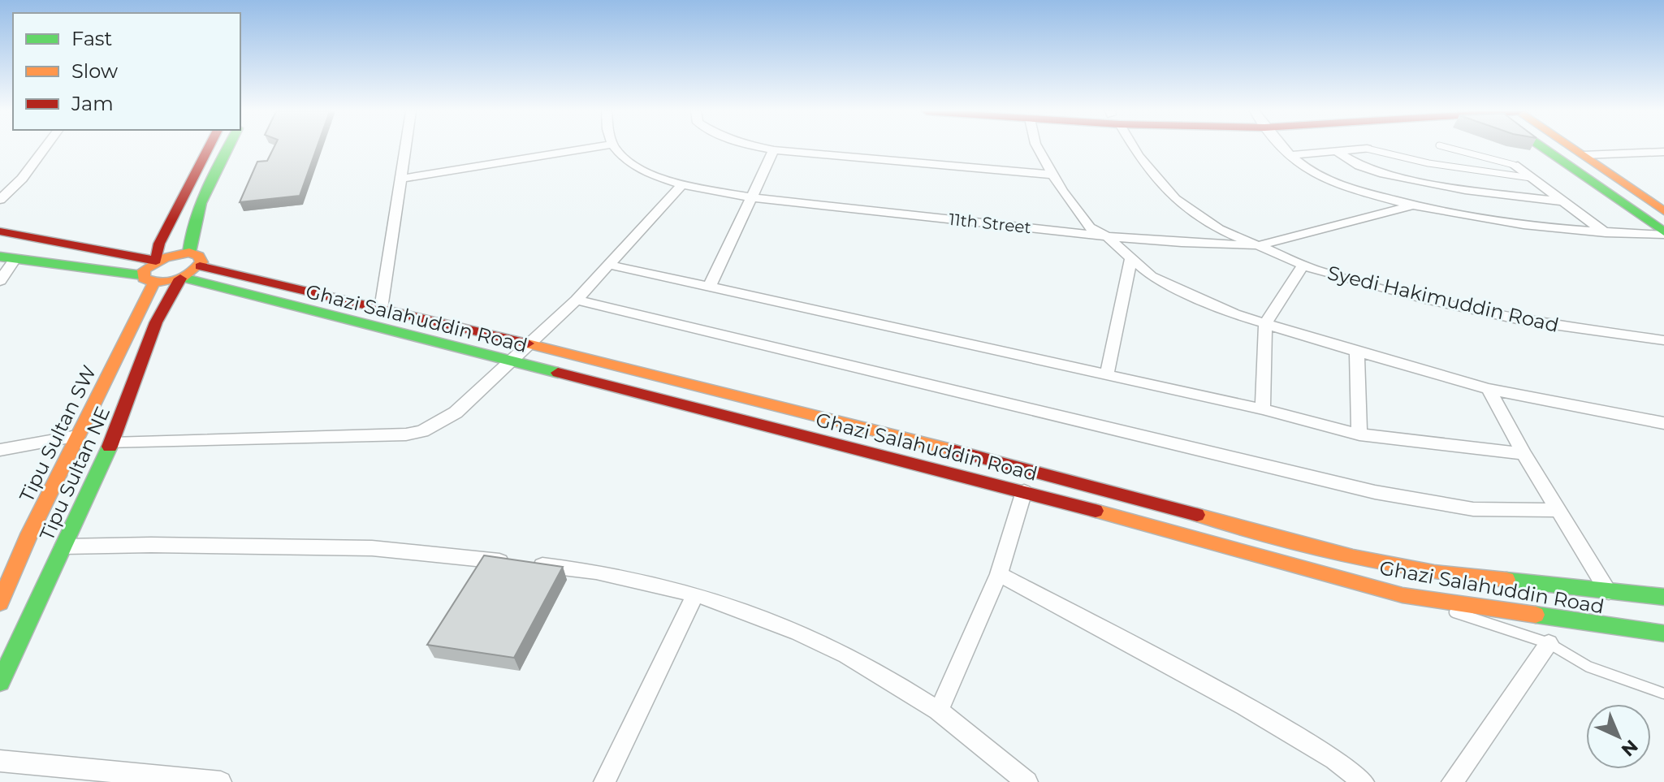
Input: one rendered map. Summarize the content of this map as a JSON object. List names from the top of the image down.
{
  "streets": {
    "street": [
      "11th Street",
      "Syedi Hakimuddin Road",
      "Ghazi Salahuddin Road",
      "Tipu Sultan SW",
      "Tipu Sultan NE"
    ]
  },
  "crossings": [
    ["11th Street", "Syedi Hakimuddin Road"],
    ["Ghazi Salahuddin Road", "Tipu Sultan NE"]
  ],
  "legend": ["Fast", "Slow", "Jam"],
  "north": "bottom right"
}
